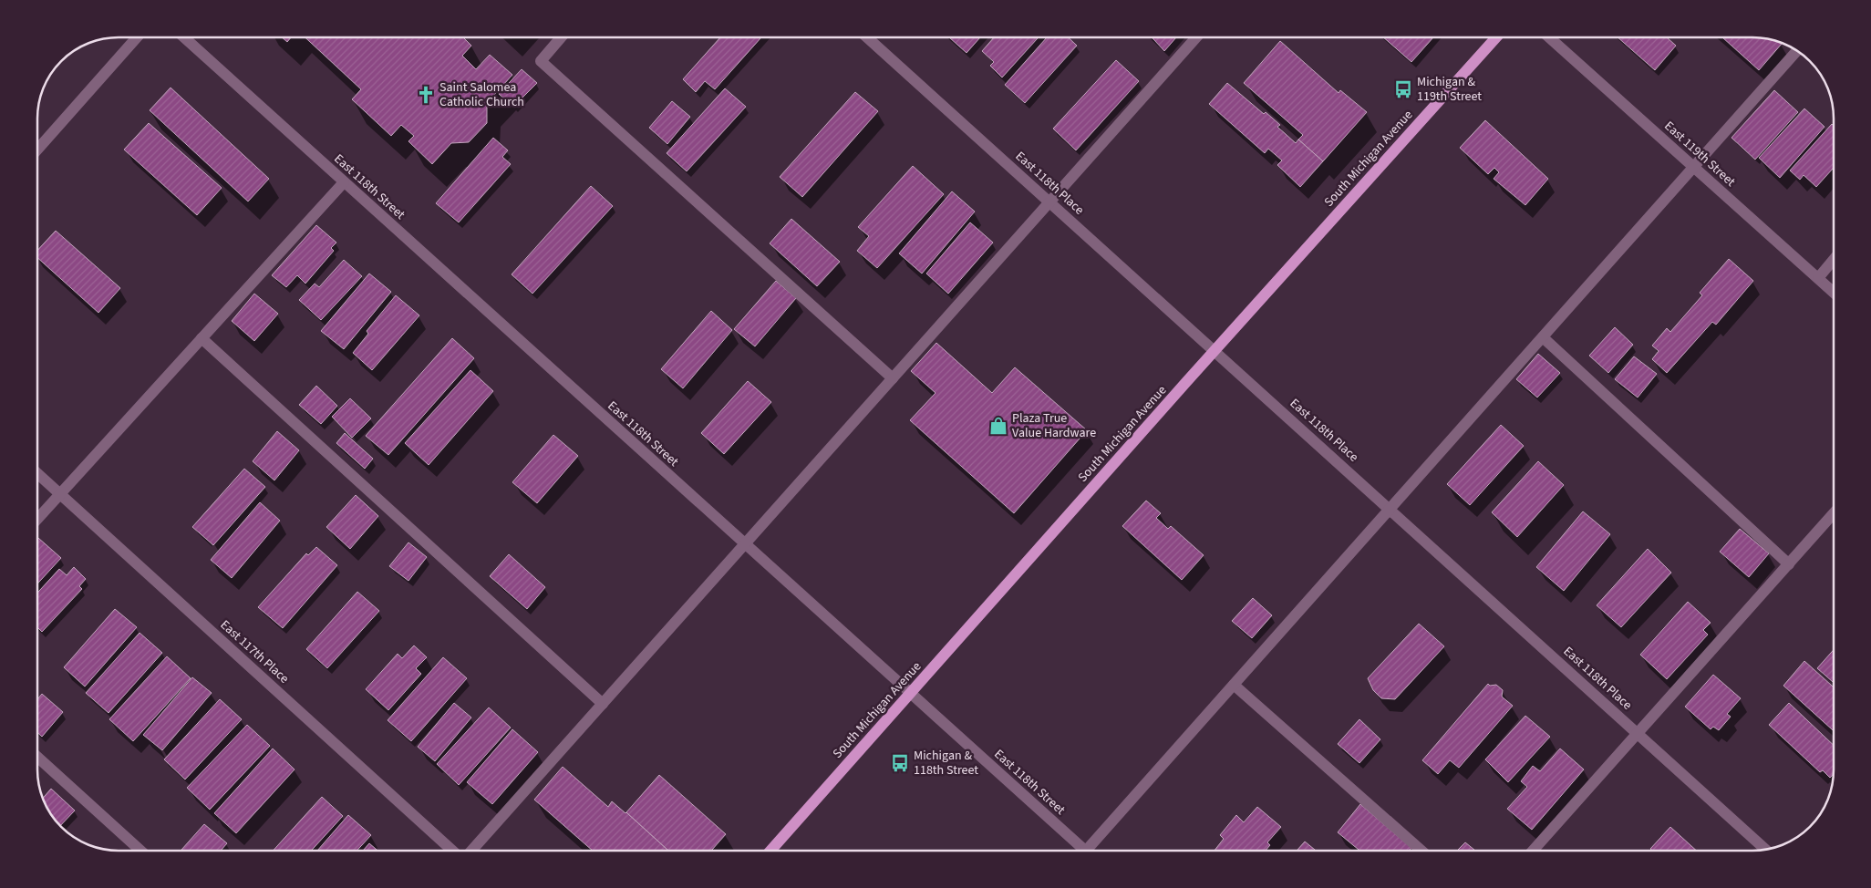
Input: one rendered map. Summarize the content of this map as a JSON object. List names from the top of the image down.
{
  "streets": {
    "main road": ["South Michigan Avenue"],
    "street": [
      "East 119th Street",
      "East 118th Place",
      "East 118th Street",
      "East 117th Place"
    ]
  },
  "crossings": [
    ["South Michigan Avenue", "East 118th Place"],
    ["South Michigan Avenue", "East 118th Street"]
  ],
  "places": {
    "bus stop": ["Michigan & 119th Street", "Michigan & 118th Street"],
    "church": ["Saint Salomea Catholic Church"],
    "shop": ["Plaza True Value Hardware"]
  }
}
